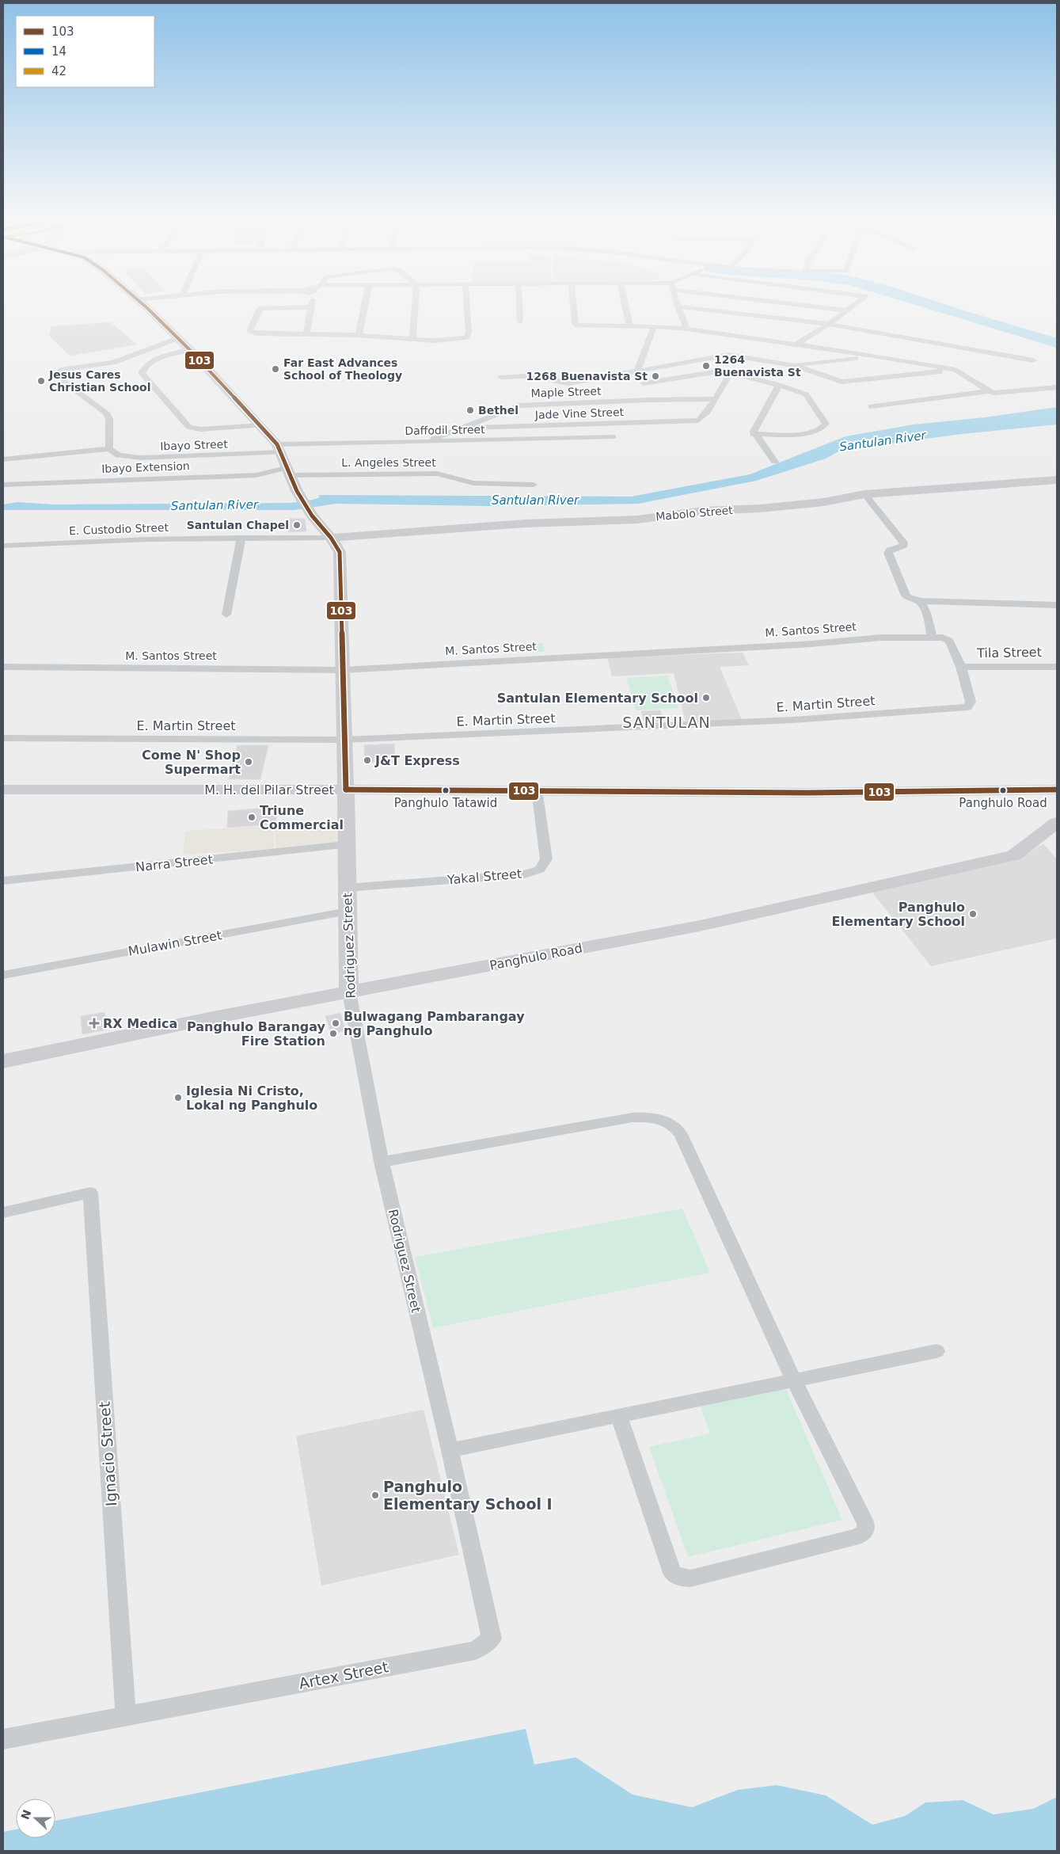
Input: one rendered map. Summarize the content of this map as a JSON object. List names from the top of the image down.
{
  "streets": {
    "main road": [
      "Mabolo Street",
      "M. H. del Pilar Street",
      "Rodriguez Street",
      "Panghulo Road"
    ],
    "street": [
      "Maple Street",
      "Jade Vine Street",
      "Daffodil Street",
      "Ibayo Street",
      "L. Angeles Street",
      "Ibayo Extension",
      "E. Custodio Street",
      "M. Santos Street",
      "Tila Street",
      "E. Martin Street",
      "Narra Street",
      "Yakal Street",
      "Mulawin Street",
      "Ignacio Street",
      "Artex Street"
    ]
  },
  "crossings": [
    ["Maple Street", "Jade Vine Street"],
    ["Maple Street", "Daffodil Street"],
    ["Daffodil Street", "Ibayo Street"],
    ["Daffodil Street", "Rodriguez Street"],
    ["Ibayo Street", "Rodriguez Street"],
    ["L. Angeles Street", "Ibayo Extension"],
    ["L. Angeles Street", "Rodriguez Street"],
    ["Ibayo Extension", "Rodriguez Street"],
    ["Mabolo Street", "E. Custodio Street"],
    ["Mabolo Street", "Rodriguez Street"],
    ["E. Custodio Street", "Rodriguez Street"],
    ["M. Santos Street", "Tila Street"],
    ["M. Santos Street", "E. Martin Street"],
    ["M. Santos Street", "Rodriguez Street"],
    ["Tila Street", "E. Martin Street"],
    ["E. Martin Street", "Rodriguez Street"],
    ["M. H. del Pilar Street", "Yakal Street"],
    ["M. H. del Pilar Street", "Rodriguez Street"],
    ["Narra Street", "Rodriguez Street"],
    ["Yakal Street", "Rodriguez Street"],
    ["Mulawin Street", "Rodriguez Street"],
    ["Rodriguez Street", "Panghulo Road"],
    ["Rodriguez Street", "Artex Street"],
    ["Ignacio Street", "Artex Street"]
  ],
  "districts": ["SANTULAN"],
  "water": ["Santulan River"],
  "places": {
    "other": [
      "1264 Buenavista St",
      "Far East Advances School of Theology",
      "1268 Buenavista St",
      "Jesus Cares Christian School",
      "Bethel",
      "Santulan Chapel",
      "Santulan Elementary School",
      "J&T Express",
      "Come N' Shop Supermart",
      "Panghulo Tatawid",
      "Panghulo Road",
      "Triune Commercial",
      "Panghulo Elementary School",
      "Bulwagang Pambarangay ng Panghulo",
      "Panghulo Barangay Fire Station",
      "Iglesia Ni Cristo, Lokal ng Panghulo",
      "Panghulo Elementary School I"
    ],
    "health": ["RX Medica"]
  },
  "lines": ["transit line 103"],
  "legend": ["103", "14", "42"],
  "north": "left"
}
